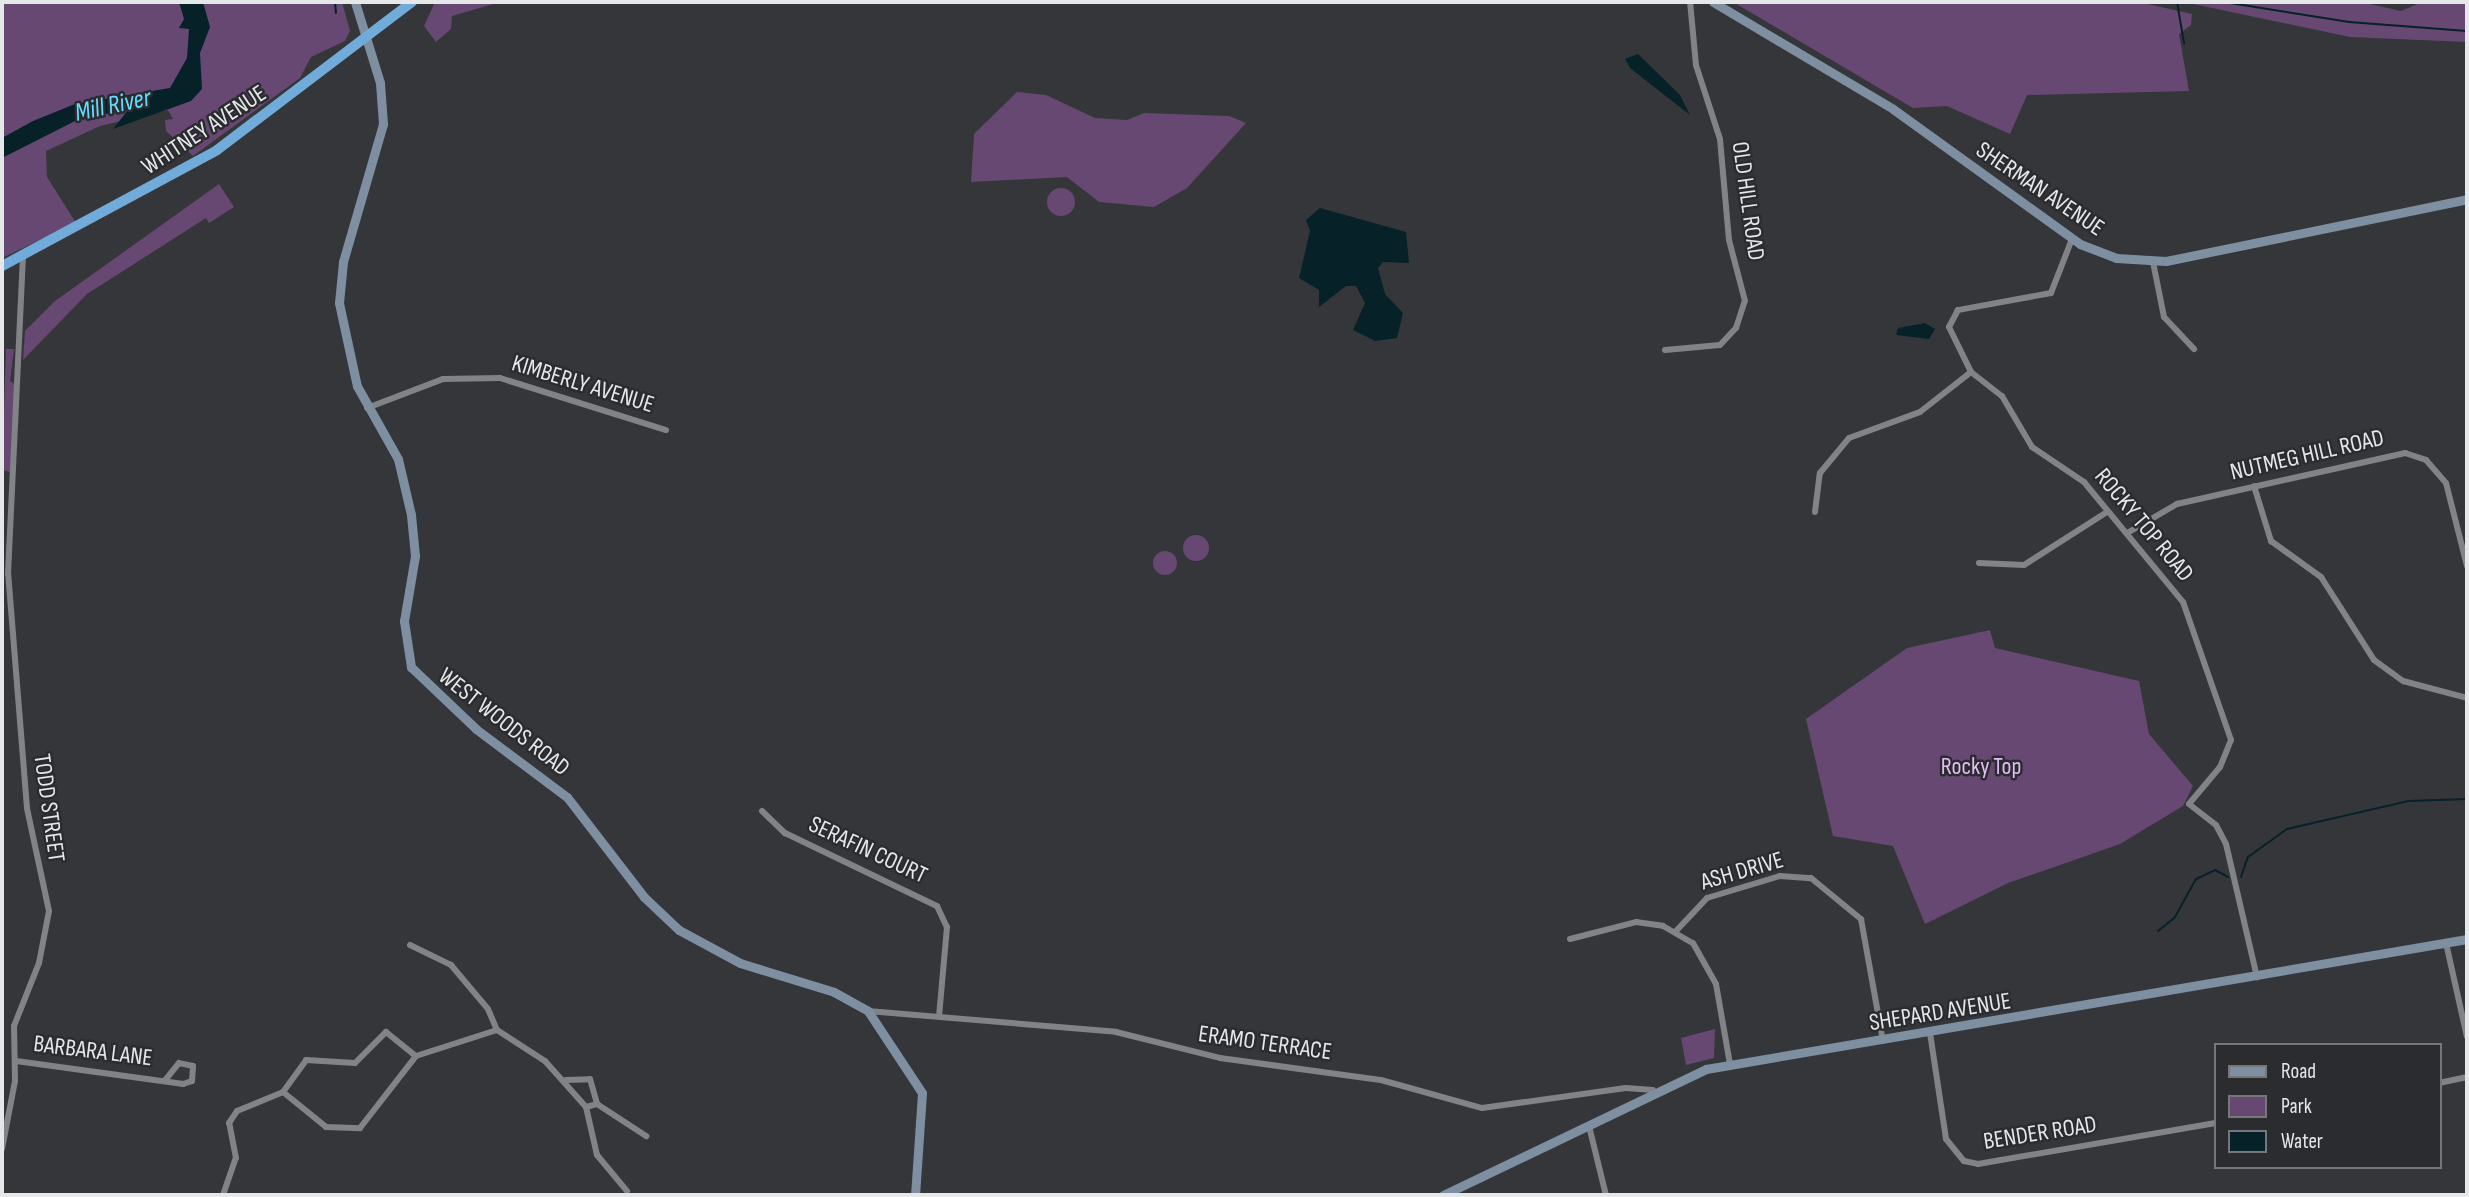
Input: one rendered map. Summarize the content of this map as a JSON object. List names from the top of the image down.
{
  "streets": {
    "highway": ["WHITNEY AVENUE"],
    "main road": ["SHERMAN AVENUE", "WEST WOODS ROAD", "SHEPARD AVENUE"],
    "street": [
      "OLD HILL ROAD",
      "KIMBERLY AVENUE",
      "NUTMEG HILL ROAD",
      "ROCKY TOP ROAD",
      "TODD STREET",
      "SERAFIN COURT",
      "ASH DRIVE",
      "ERAMO TERRACE",
      "BARBARA LANE",
      "BENDER ROAD"
    ]
  },
  "crossings": [
    ["WHITNEY AVENUE", "WEST WOODS ROAD"],
    ["WHITNEY AVENUE", "TODD STREET"],
    ["KIMBERLY AVENUE", "WEST WOODS ROAD"],
    ["NUTMEG HILL ROAD", "ROCKY TOP ROAD"],
    ["ROCKY TOP ROAD", "SHEPARD AVENUE"],
    ["WEST WOODS ROAD", "ERAMO TERRACE"],
    ["TODD STREET", "BARBARA LANE"],
    ["SERAFIN COURT", "ERAMO TERRACE"],
    ["ASH DRIVE", "SHEPARD AVENUE"],
    ["SHEPARD AVENUE", "ERAMO TERRACE"],
    ["SHEPARD AVENUE", "BENDER ROAD"]
  ],
  "water": ["Mill River"],
  "parks": ["Rocky Top"],
  "legend": ["Road", "Park", "Water"]
}
